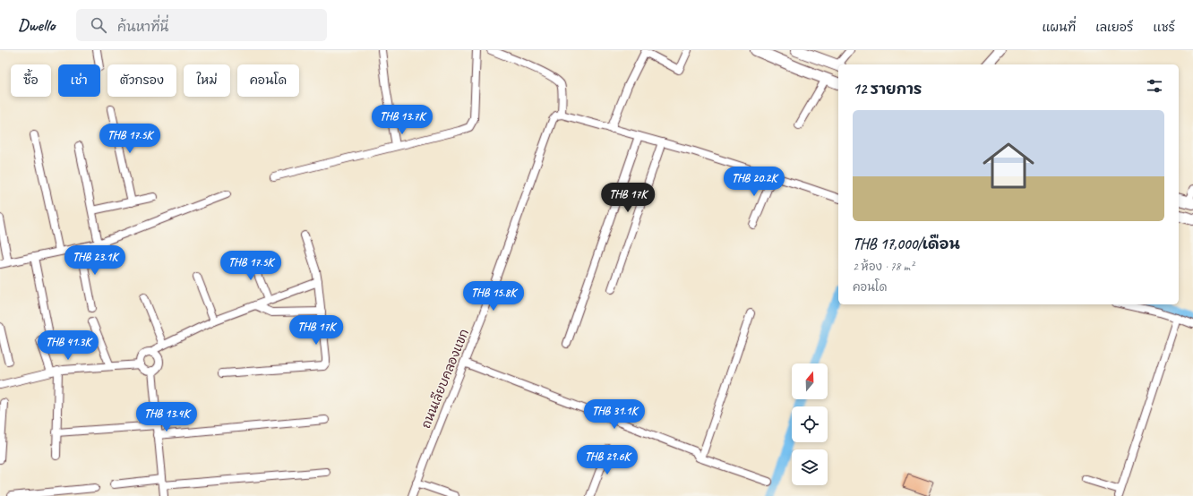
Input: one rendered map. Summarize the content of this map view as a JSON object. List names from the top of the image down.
{
  "streets": {
    "street": ["ถนนเลียบคลองแขก"]
  },
  "north": "top",
  "page": {
    "header": "Dwello",
    "search": "ค้นหาที่นี่",
    "nav": ["แผนที่", "เลเยอร์", "แชร์"],
    "chip": [
      "ซื้อ",
      "เช่า",
      "ตัวกรอง",
      "ใหม่",
      "คอนโด"
    ],
    "heading": "12 รายการ",
    "price": [
      "THB 13.7K",
      "THB 17.5K",
      "THB 20.2K",
      "THB 17K",
      "THB 23.1K",
      "THB 17.5K",
      "THB 15.8K",
      "THB 17K",
      "THB 41.3K",
      "THB 31.1K",
      "THB 13.4K",
      "THB 29.6K"
    ],
    "list": [
      {
        "name": "THB 17,000/เดือน",
        "note": "2 ห้อง · 78 m² · คอนโด"
      }
    ]
  }
}
